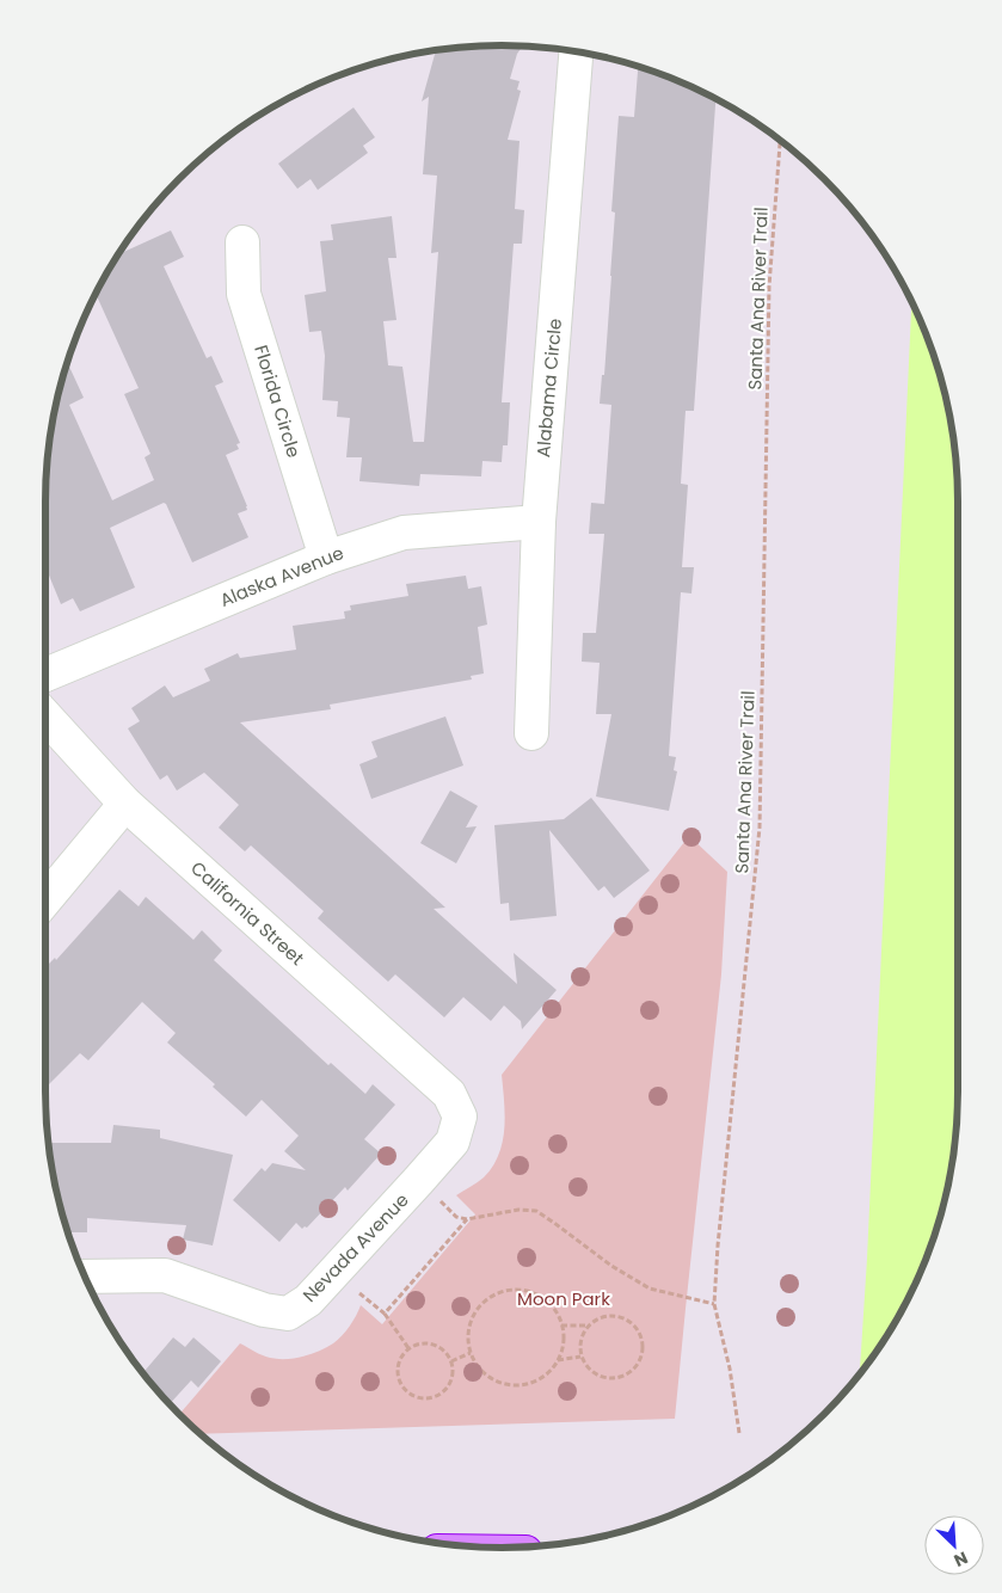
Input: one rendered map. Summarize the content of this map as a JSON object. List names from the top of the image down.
{
  "streets": {
    "street": [
      "Alabama Circle",
      "Florida Circle",
      "Alaska Avenue",
      "California Street",
      "Nevada Avenue"
    ],
    "path": ["Santa Ana River Trail"]
  },
  "crossings": [
    ["Alabama Circle", "Alaska Avenue"],
    ["Florida Circle", "Alaska Avenue"],
    ["California Street", "Nevada Avenue"]
  ],
  "parks": ["Moon Park"],
  "north": "bottom right"
}
